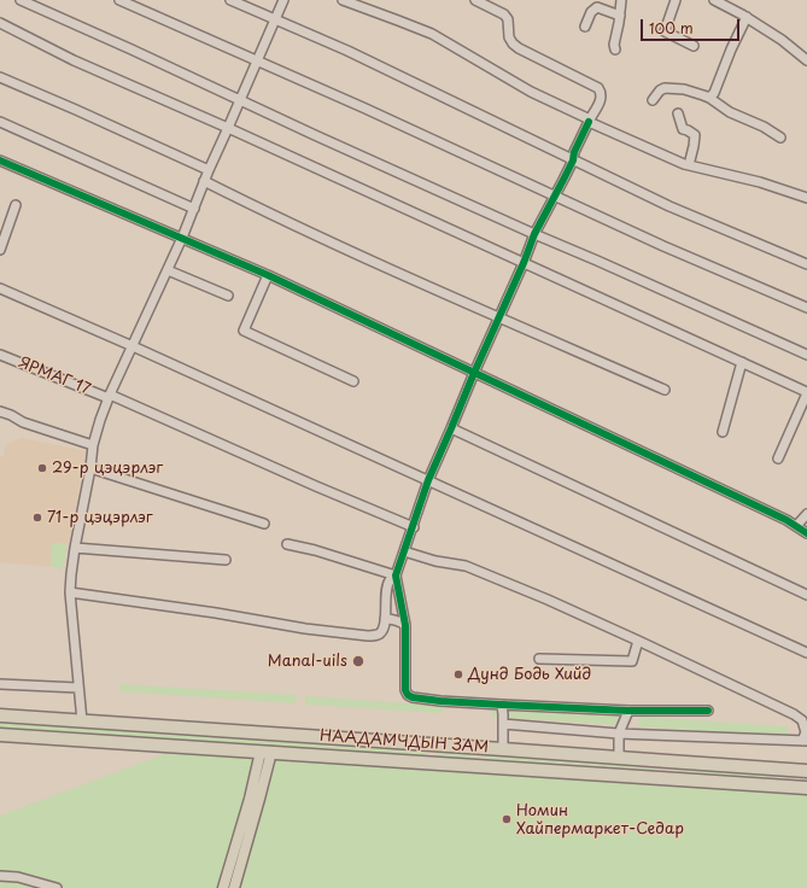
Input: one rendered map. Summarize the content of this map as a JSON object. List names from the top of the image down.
{
  "streets": {
    "highway": ["НААДАМЧДЫН ЗАМ"],
    "street": ["ЯРМАГ 17"]
  },
  "places": [
    "29-р цэцэрлэг",
    "71-р цэцэрлэг",
    "Manal-uils",
    "Дунд Бодь Хийд",
    "Номин Хайпермаркет-Седар"
  ],
  "scale_bar": "100 m"
}
